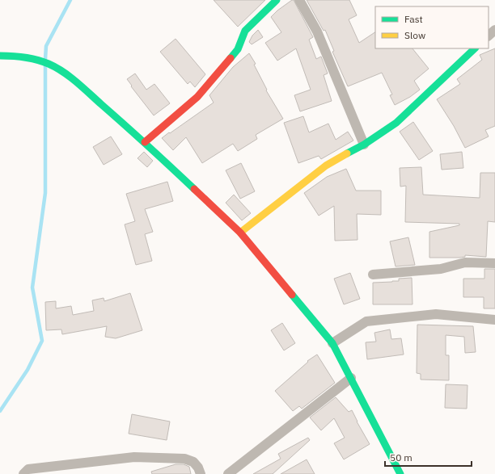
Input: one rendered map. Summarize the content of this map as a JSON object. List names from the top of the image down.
{
  "legend": ["Fast", "Slow"],
  "scale_bar": "50 m"
}
